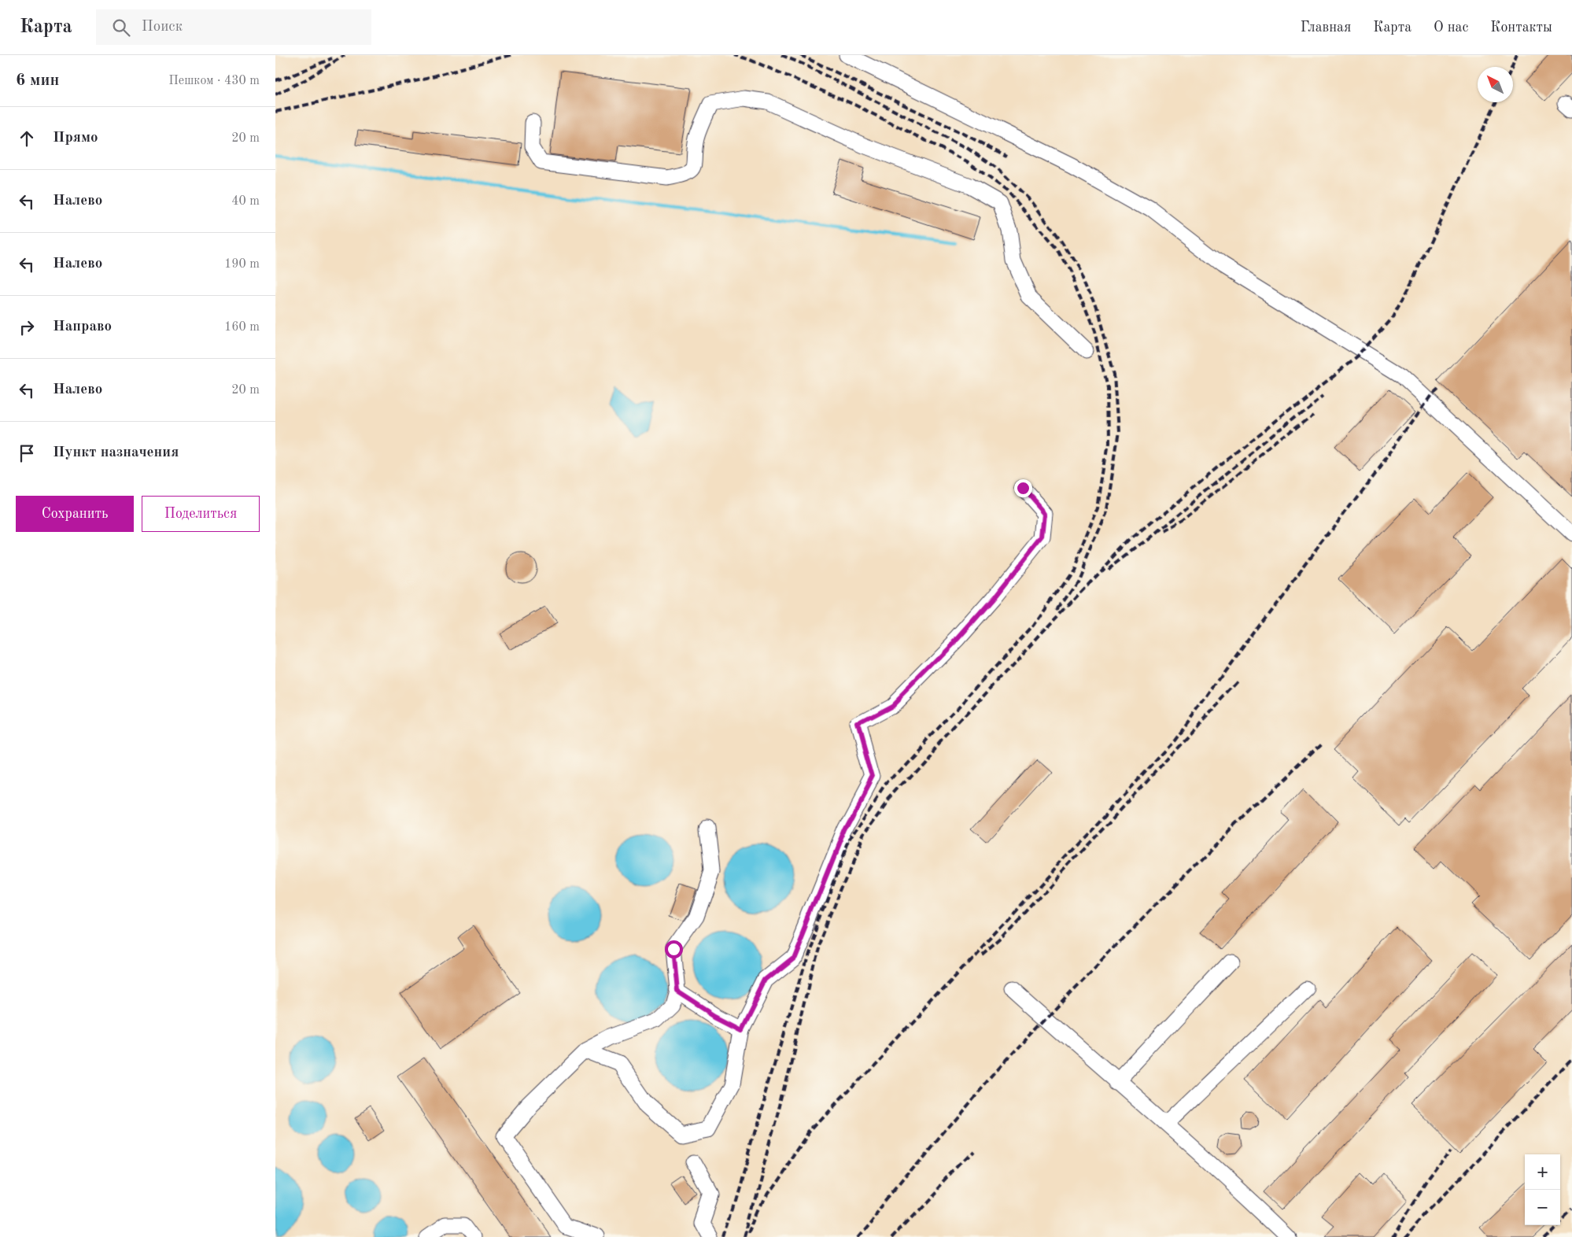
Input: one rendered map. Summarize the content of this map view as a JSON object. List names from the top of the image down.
{
  "north": "top left",
  "page": {
    "header": "Карта",
    "search": "Поиск",
    "nav": [
      "Главная",
      "Карта",
      "О нас",
      "Контакты"
    ],
    "heading": ["6 мин", "Пешком · 430 m"],
    "list": [
      ["Прямо", "20 m"],
      ["Налево", "40 m"],
      ["Налево", "190 m"],
      ["Направо", "160 m"],
      ["Налево", "20 m"],
      "Пункт назначения"
    ],
    "buttons": ["Сохранить", "Поделиться"],
    "map_buttons": ["+", "−"]
  }
}
